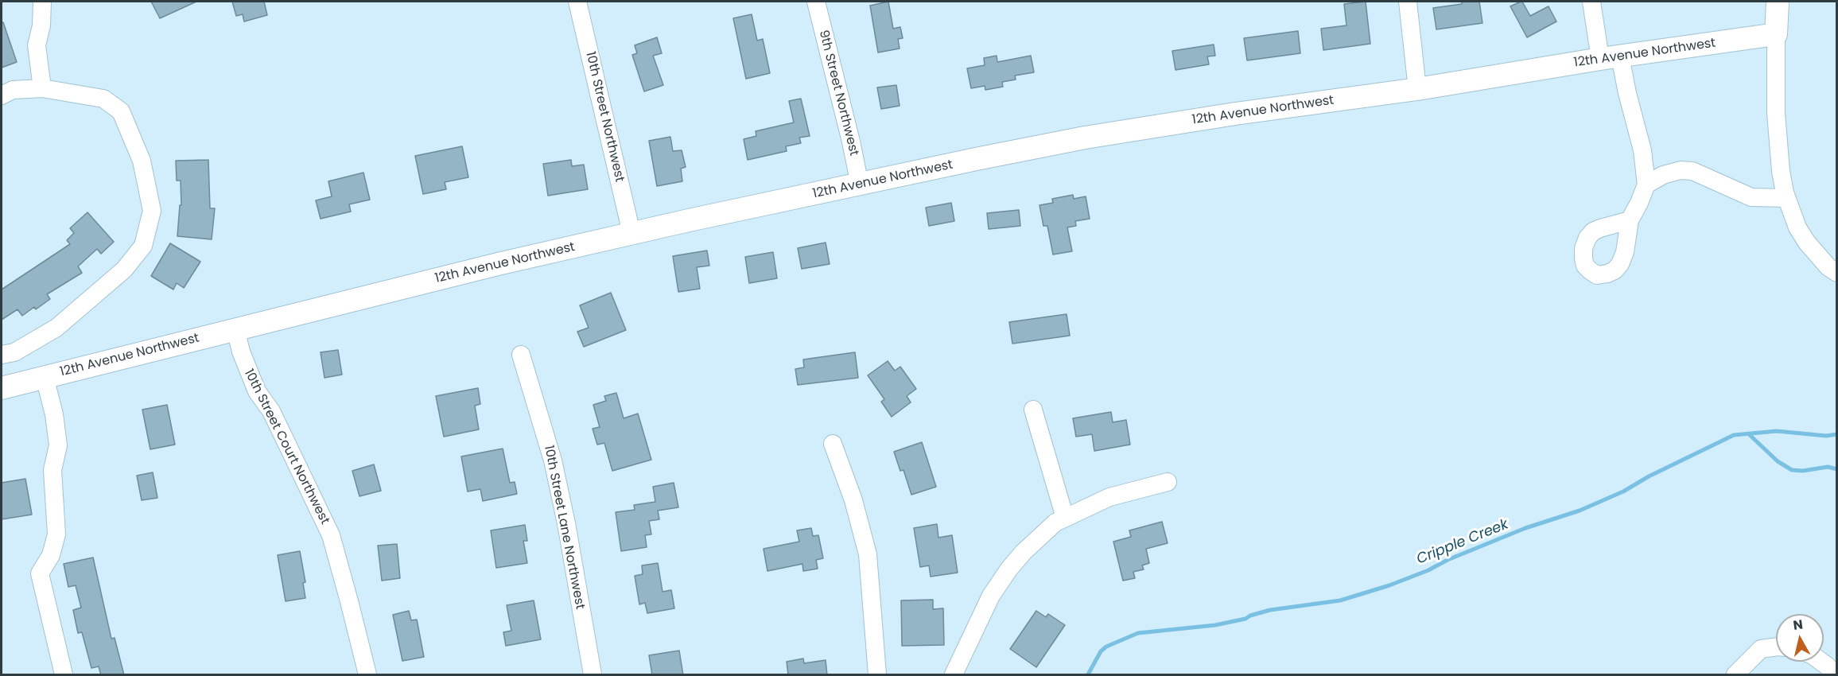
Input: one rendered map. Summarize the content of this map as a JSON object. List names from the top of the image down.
{
  "streets": {
    "main road": ["12th Avenue Northwest"],
    "street": [
      "9th Street Northwest",
      "10th Street Northwest",
      "10th Street Court Northwest",
      "10th Street Lane Northwest"
    ]
  },
  "crossings": [
    ["12th Avenue Northwest", "9th Street Northwest"],
    ["12th Avenue Northwest", "10th Street Northwest"],
    ["12th Avenue Northwest", "10th Street Court Northwest"]
  ],
  "water": ["Cripple Creek"],
  "north": "top"
}
